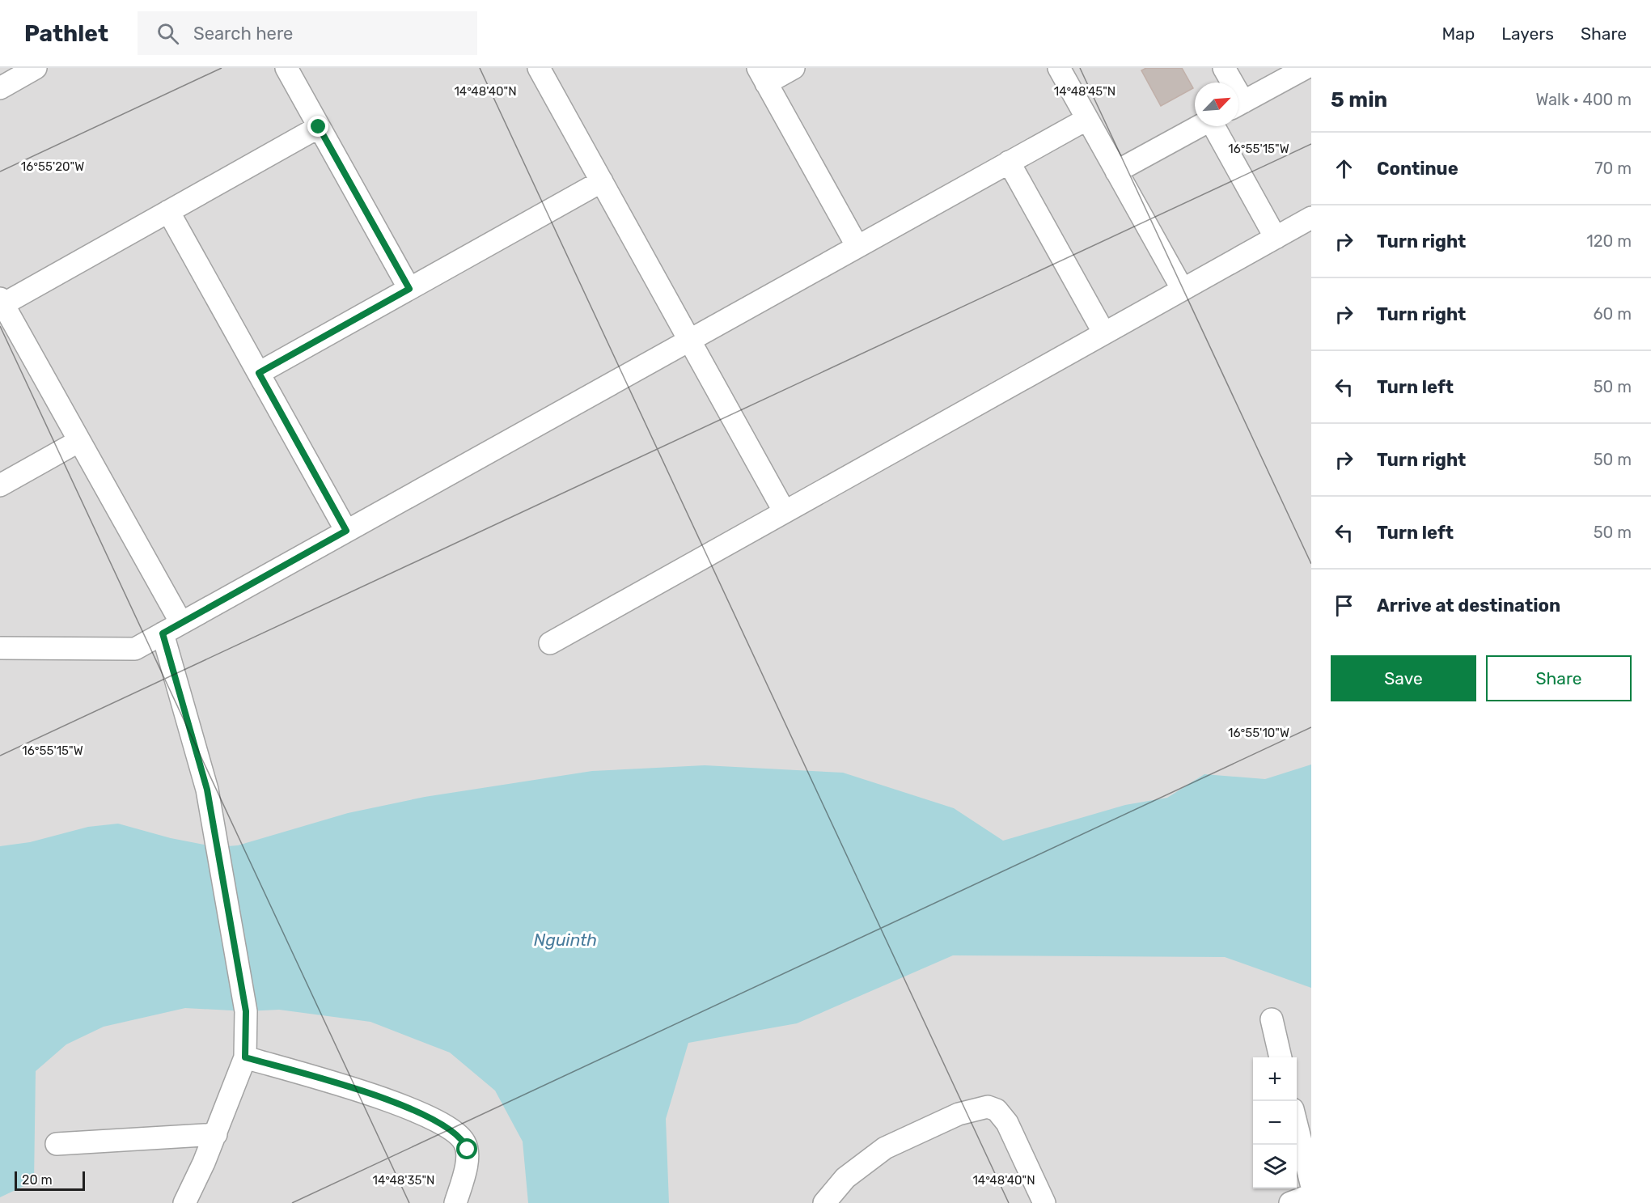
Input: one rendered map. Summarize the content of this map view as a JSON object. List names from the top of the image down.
{
  "water": ["Nguinth"],
  "scale_bar": "20 m",
  "north": "top right",
  "page": {
    "header": "Pathlet",
    "search": "Search here",
    "nav": ["Map", "Layers", "Share"],
    "heading": ["5 min", "Walk · 400 m"],
    "list": [
      ["Continue", "70 m"],
      ["Turn right", "120 m"],
      ["Turn right", "60 m"],
      ["Turn left", "50 m"],
      ["Turn right", "50 m"],
      ["Turn left", "50 m"],
      "Arrive at destination"
    ],
    "buttons": ["Save", "Share"],
    "map_buttons": ["+", "−"],
    "scale": "20 m"
  },
  "coordinates": [
    "14°48'40\"N",
    "14°48'45\"N",
    "16°55'15\"W",
    "16°55'20\"W",
    "16°55'10\"W",
    "14°48'35\"N"
  ]
}
